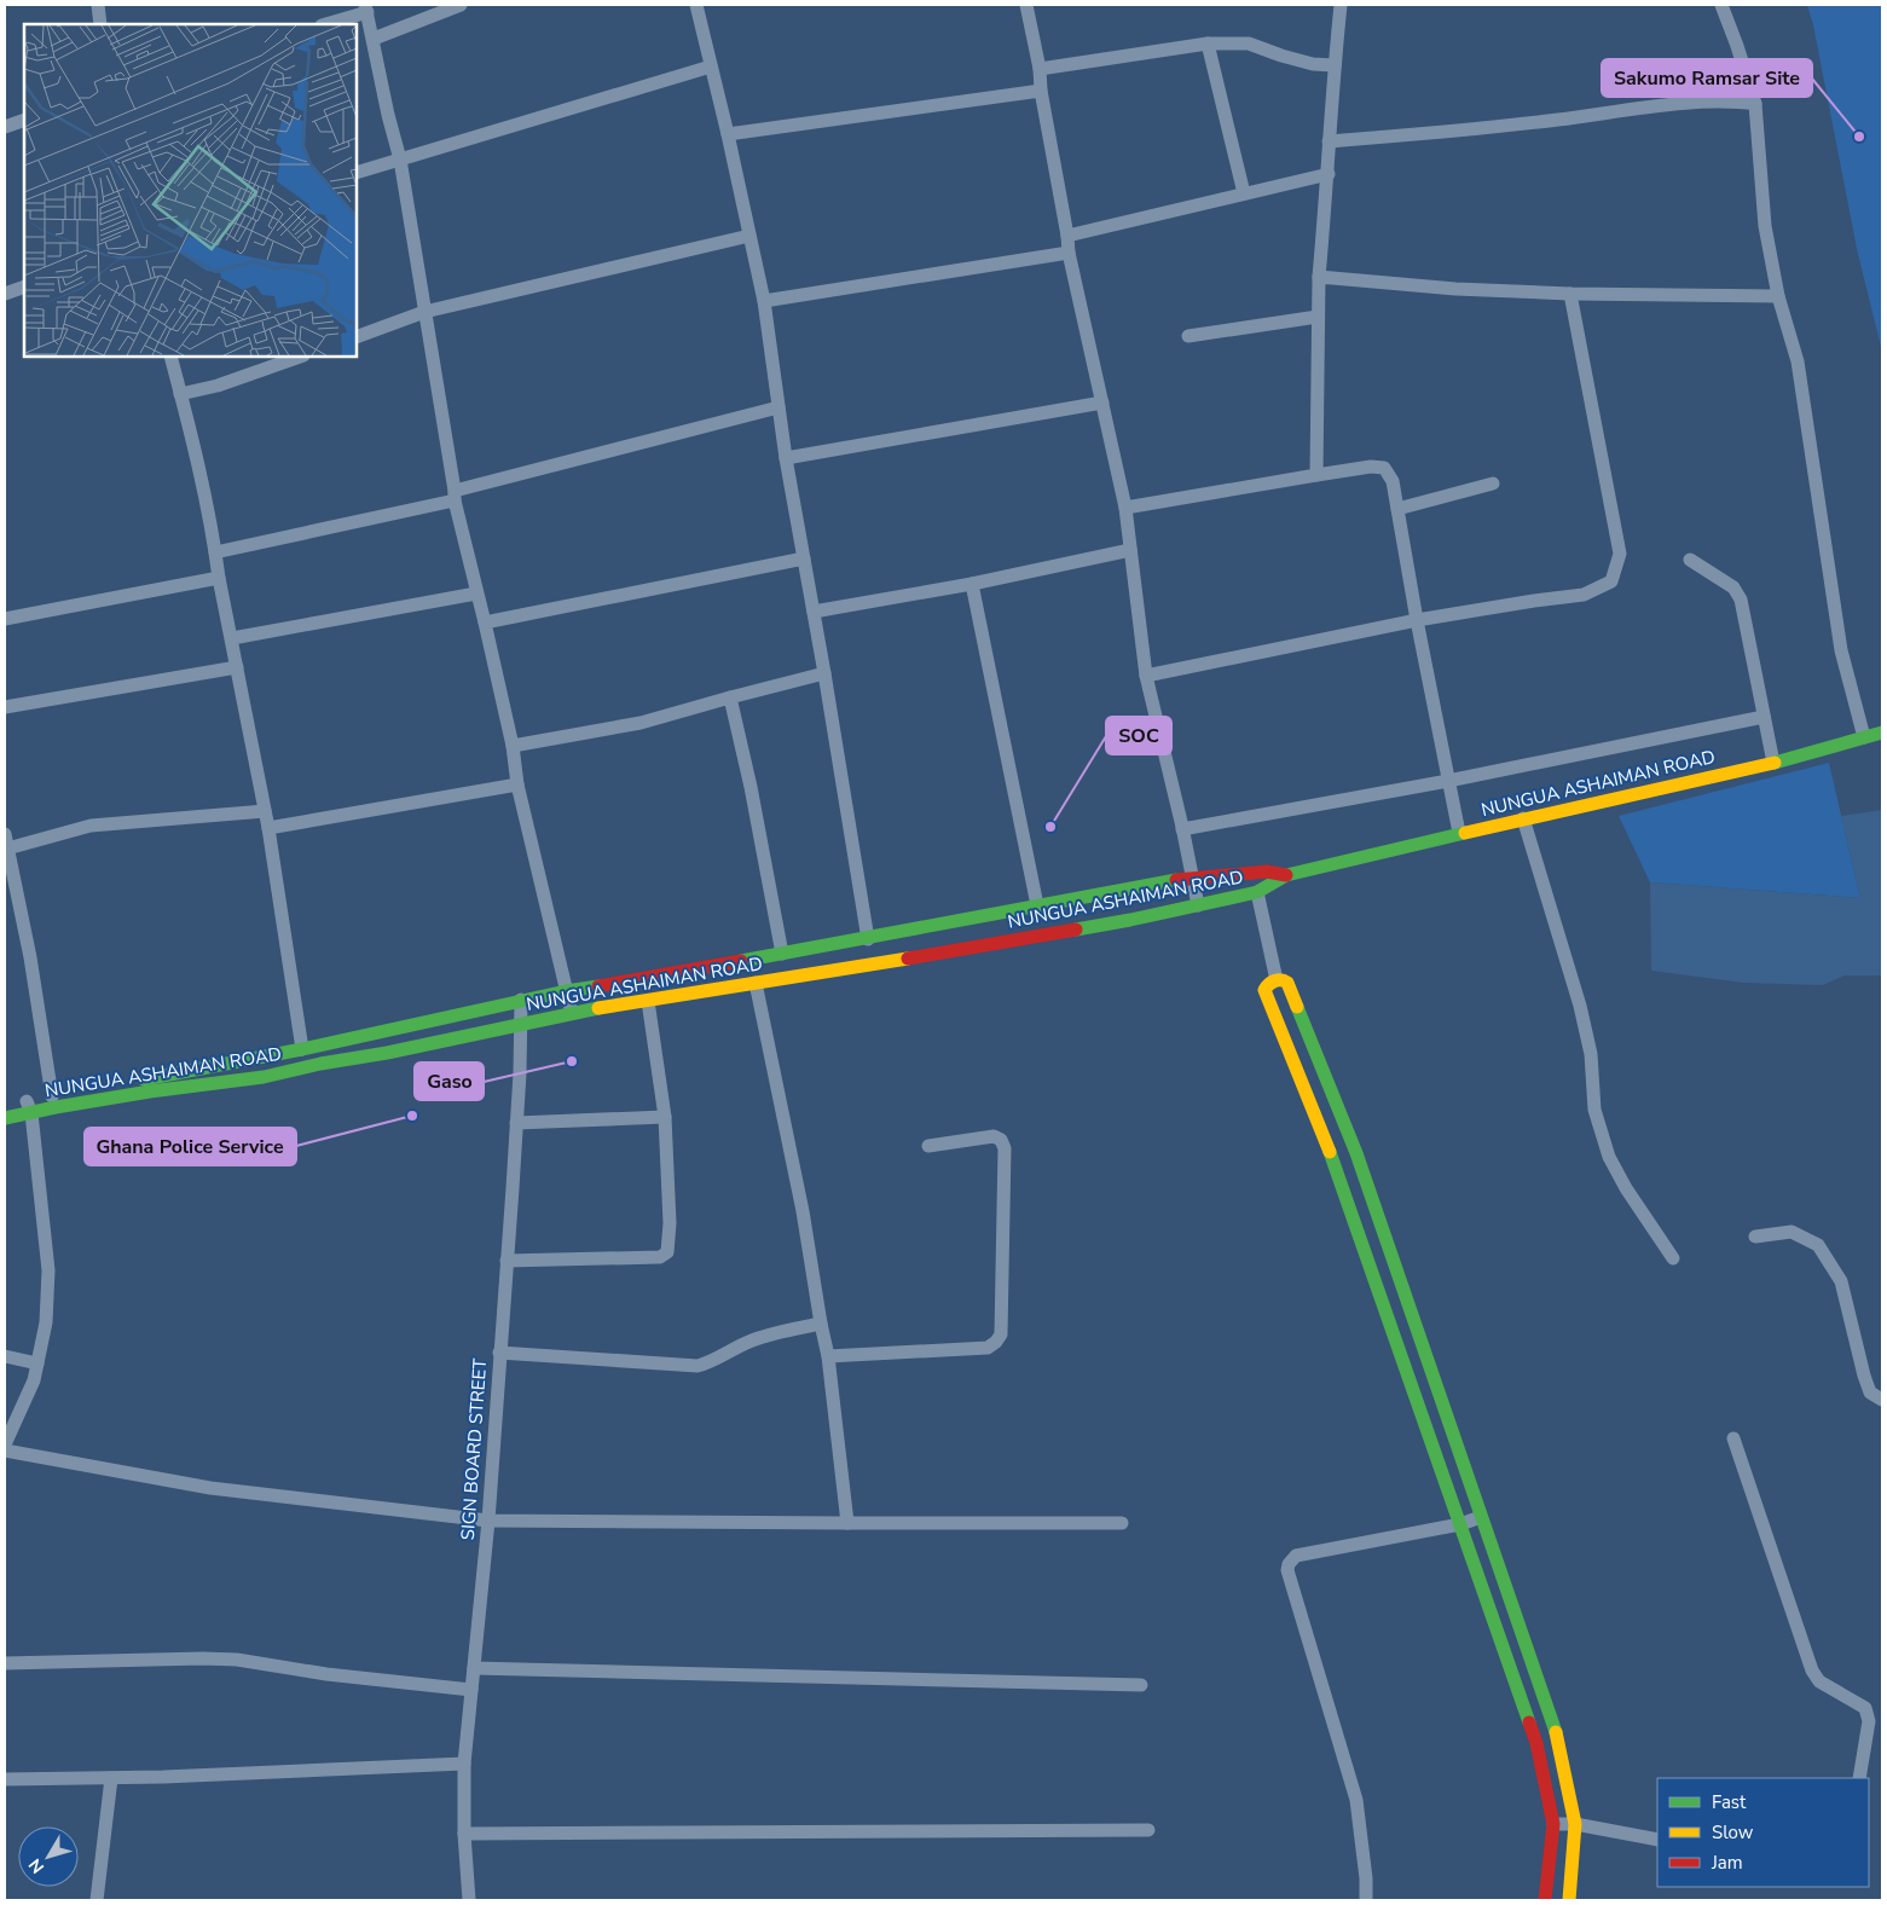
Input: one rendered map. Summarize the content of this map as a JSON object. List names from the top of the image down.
{
  "streets": {
    "main road": ["NUNGUA ASHAIMAN ROAD"],
    "street": ["SIGN BOARD STREET"]
  },
  "crossings": [
    ["NUNGUA ASHAIMAN ROAD", "SIGN BOARD STREET"]
  ],
  "places": [
    "Sakumo Ramsar Site",
    "SOC",
    "Gaso",
    "Ghana Police Service"
  ],
  "legend": ["Fast", "Slow", "Jam"],
  "north": "bottom left"
}
